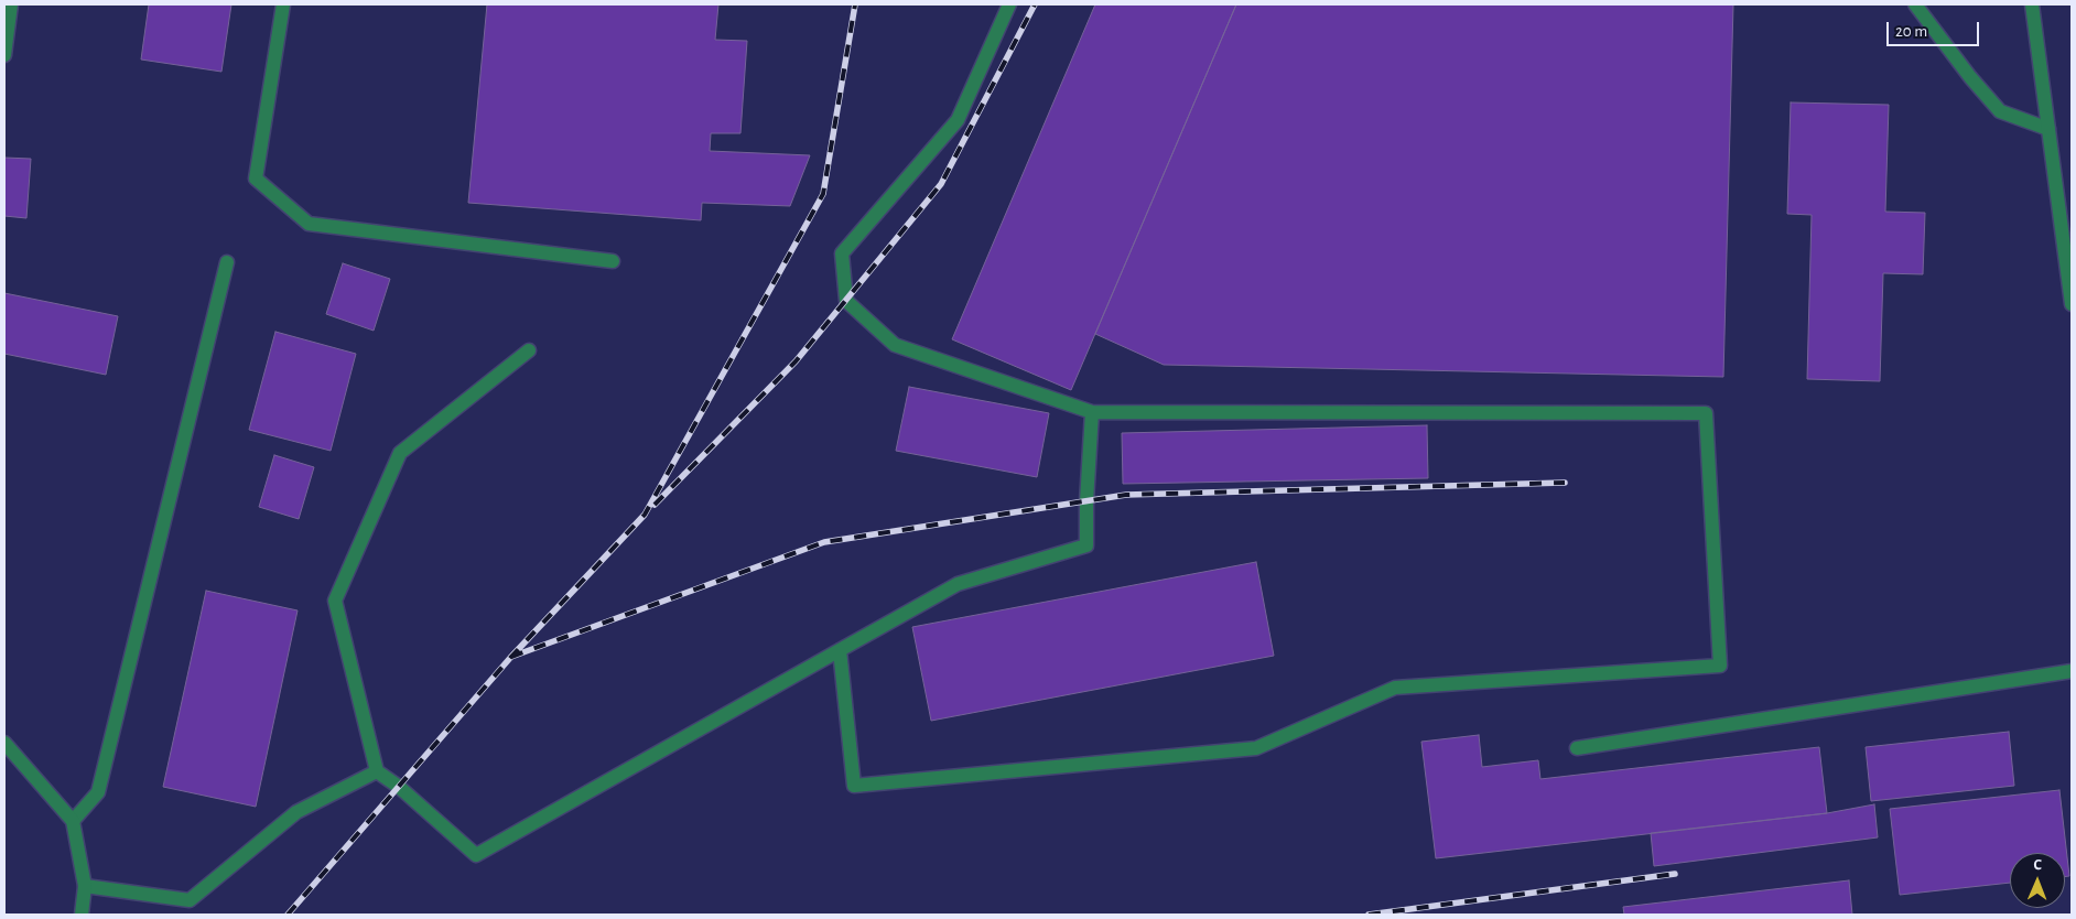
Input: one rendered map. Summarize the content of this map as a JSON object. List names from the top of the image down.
{
  "scale_bar": "20 m",
  "north": "top"
}
